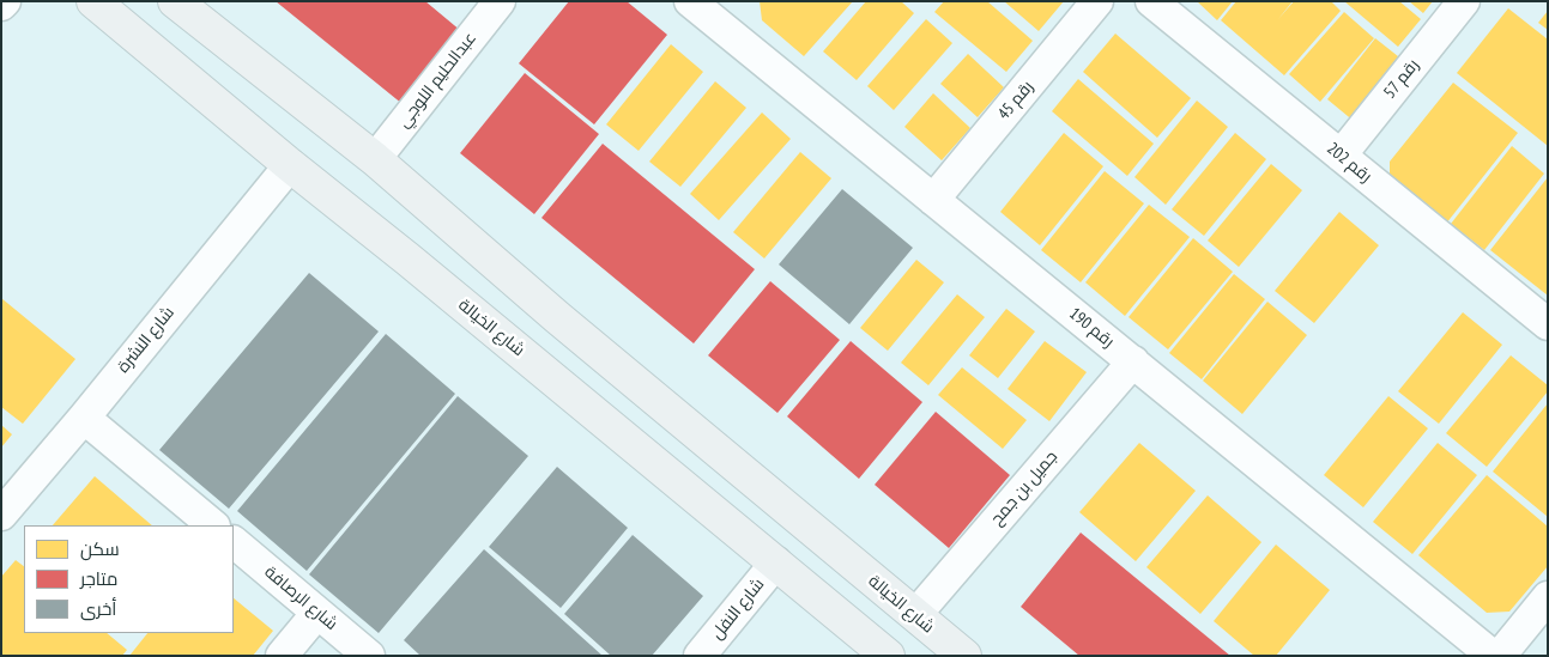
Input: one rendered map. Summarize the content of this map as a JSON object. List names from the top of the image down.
{
  "streets": {
    "street": [
      "رقم 57",
      "عبدالحليم اللوجي",
      "رقم 45",
      "رقم 202",
      "شارع الخيالة",
      "رقم 190",
      "شارع النشرة",
      "جميل بن جمح",
      "شارع الرصافة",
      "شارع النفل"
    ]
  },
  "crossings": [
    ["رقم 57", "رقم 202"],
    ["عبدالحليم اللوجي", "شارع الخيالة"],
    ["رقم 45", "رقم 190"],
    ["شارع الخيالة", "شارع النشرة"],
    ["شارع الخيالة", "جميل بن جمح"],
    ["شارع الخيالة", "شارع النفل"],
    ["رقم 190", "جميل بن جمح"]
  ],
  "legend": ["سكن", "متاجر", "أخرى"]
}
